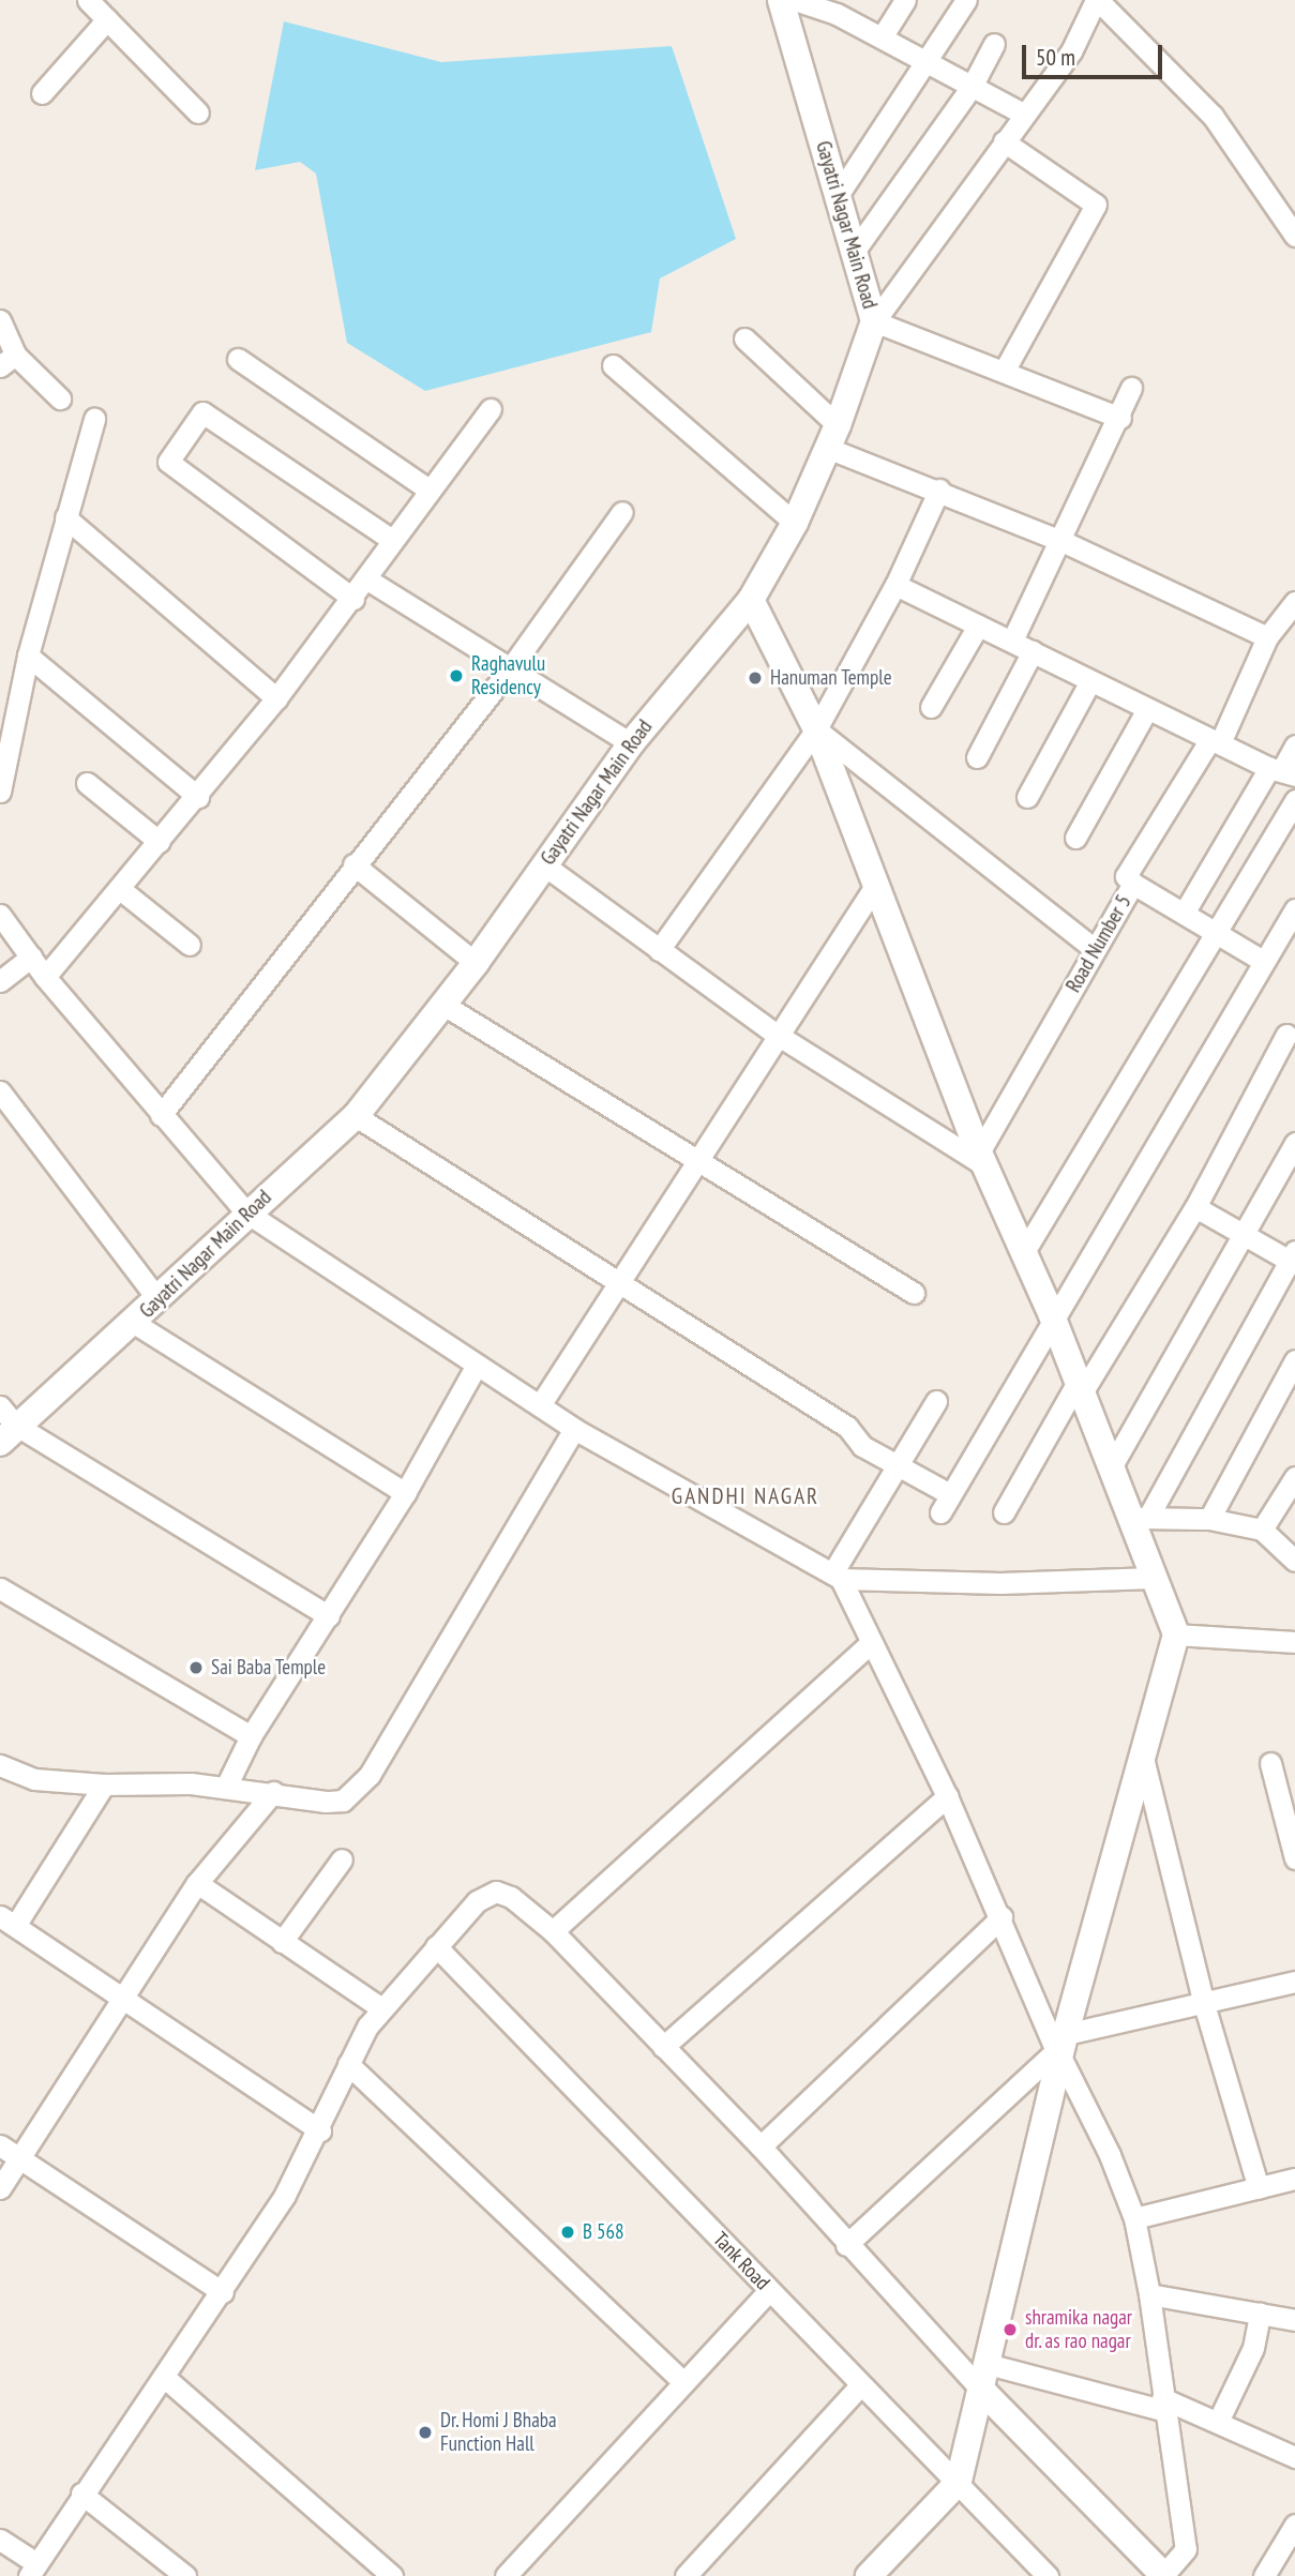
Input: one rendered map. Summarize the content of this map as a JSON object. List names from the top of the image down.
{
  "streets": {
    "street": ["Gayatri Nagar Main Road", "Road Number 5", "Tank Road"]
  },
  "districts": ["GANDHI NAGAR"],
  "places": [
    "Raghavulu Residency",
    "Hanuman Temple",
    "Sai Baba Temple",
    "B 568",
    "shramika nagar dr. as rao nagar",
    "Dr. Homi J Bhaba Function Hall"
  ],
  "scale_bar": "50 m"
}
